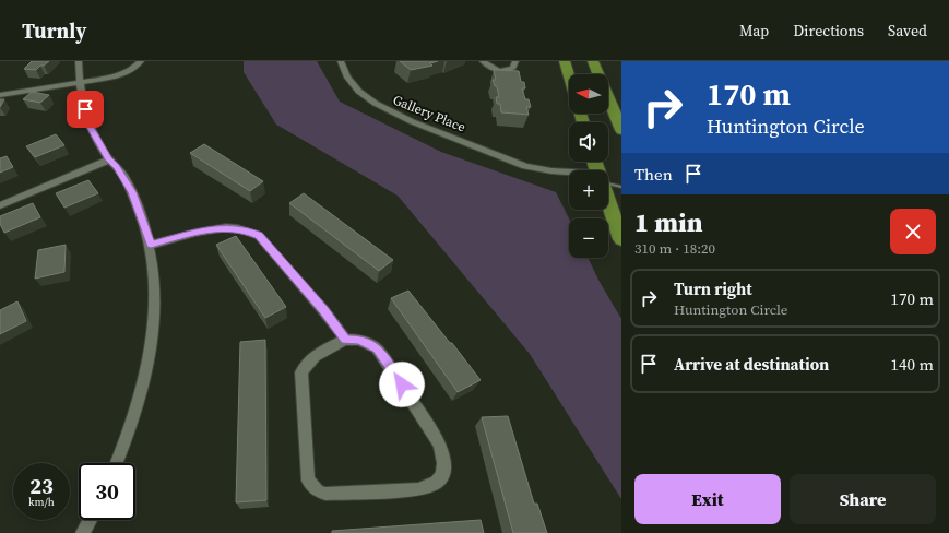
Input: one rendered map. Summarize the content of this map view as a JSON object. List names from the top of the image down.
{
  "streets": {
    "street": ["Gallery Place"]
  },
  "north": "left",
  "page": {
    "header": "Turnly",
    "nav": ["Map", "Directions", "Saved"],
    "turn": ["170 m", "Huntington Circle"],
    "map_buttons": ["+", "−"],
    "then": "Then",
    "heading": ["1 min", "310 m · 18:20"],
    "list": [
      {
        "name": "Turn right",
        "note": "Huntington Circle",
        "value": "170 m"
      },
      {
        "name": "Arrive at destination",
        "value": "140 m"
      }
    ],
    "speed": "23 km/h",
    "limit": "30",
    "buttons": ["Exit", "Share"]
  }
}
